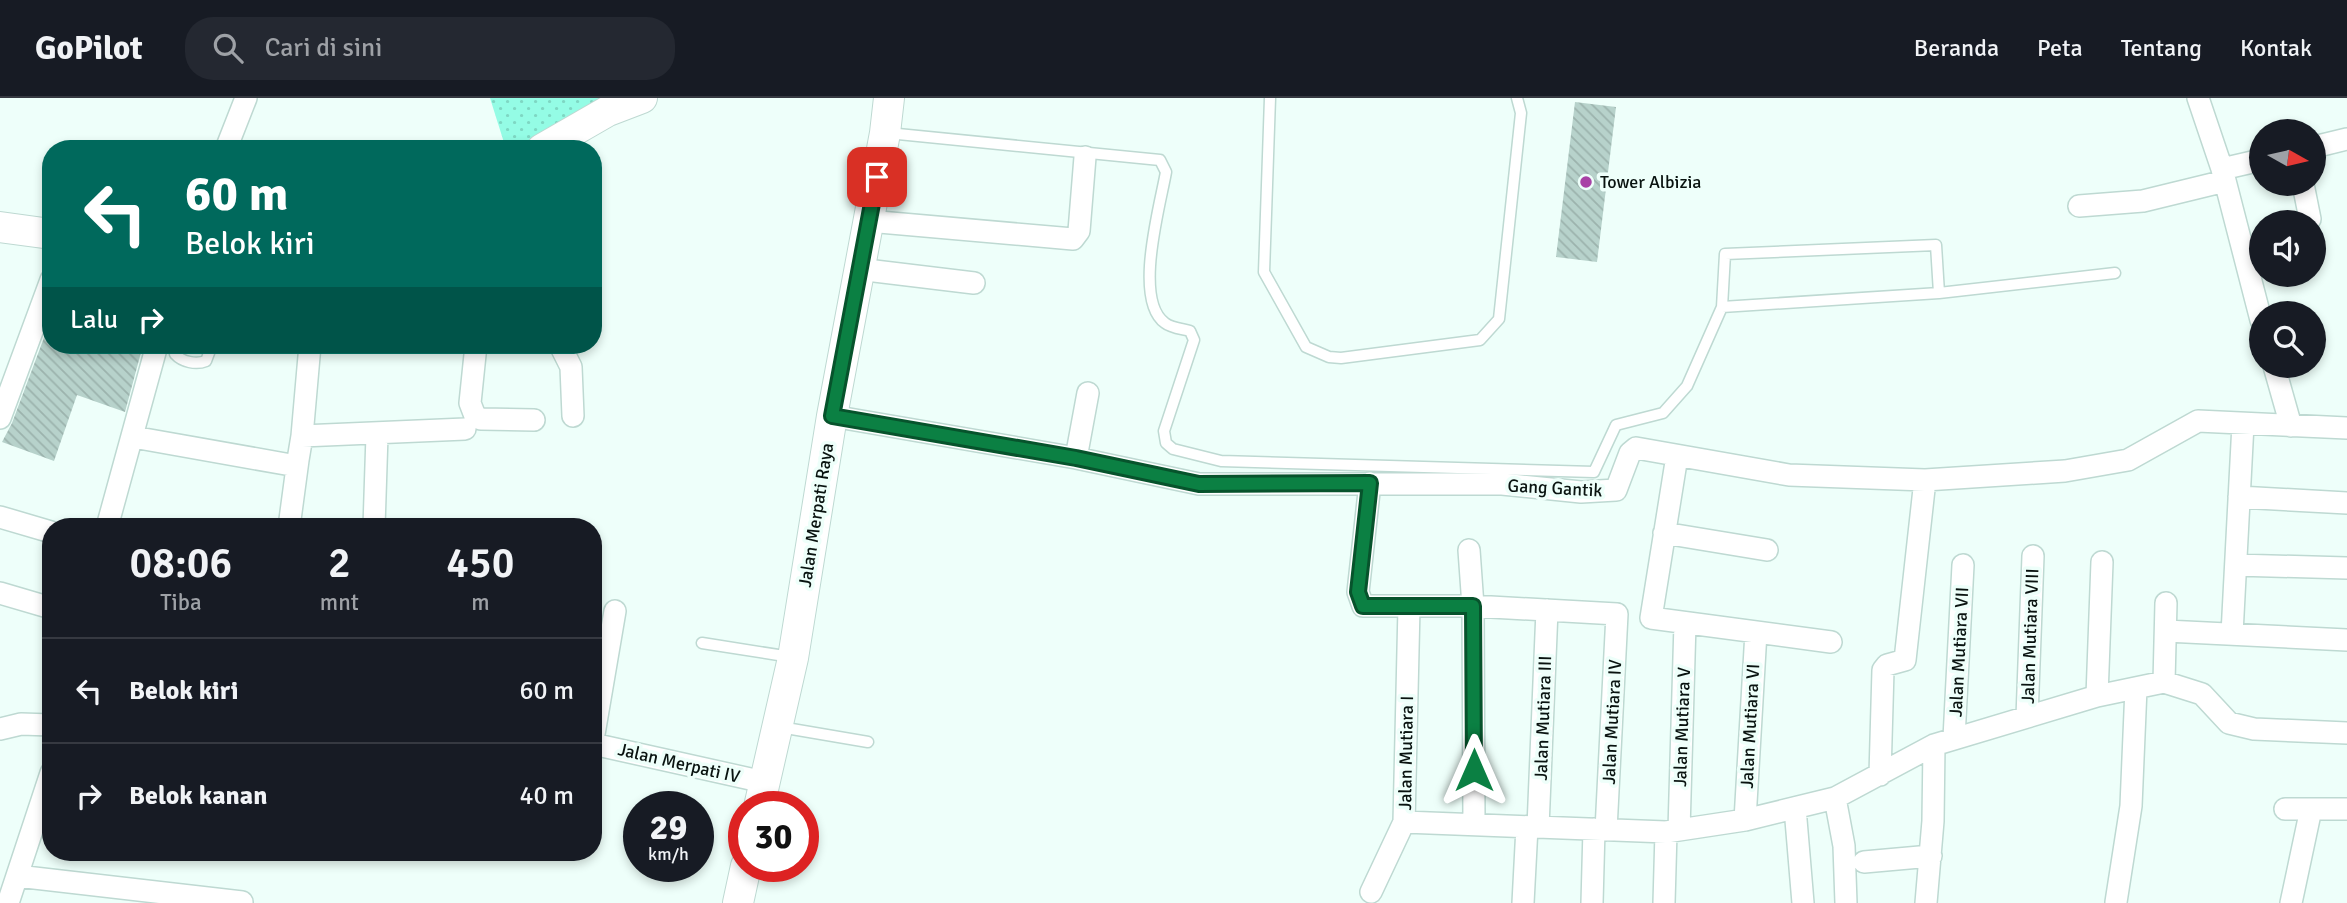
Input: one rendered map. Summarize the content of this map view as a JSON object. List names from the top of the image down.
{
  "streets": {
    "main road": ["Jalan Merpati Raya"],
    "street": [
      "Gang Gantik",
      "Jalan Mutiara VIII",
      "Jalan Mutiara VII",
      "Jalan Mutiara III",
      "Jalan Mutiara IV",
      "Jalan Mutiara VI",
      "Jalan Mutiara V",
      "Jalan Mutiara I",
      "Jalan Merpati IV"
    ]
  },
  "crossings": [
    ["Gang Gantik", "Jalan Merpati Raya"],
    ["Jalan Mutiara III", "Jalan Mutiara IV"]
  ],
  "places": ["Tower Albizia"],
  "north": "right",
  "page": {
    "header": "GoPilot",
    "search": "Cari di sini",
    "nav": [
      "Beranda",
      "Peta",
      "Tentang",
      "Kontak"
    ],
    "turn": ["60 m", "Belok kiri"],
    "then": "Lalu",
    "eta": [
      "08:06",
      "Tiba",
      "2",
      "mnt",
      "450",
      "m"
    ],
    "list": [
      {
        "name": "Belok kiri",
        "value": "60 m"
      },
      {
        "name": "Belok kanan",
        "value": "40 m"
      }
    ],
    "speed": "29 km/h",
    "limit": "30"
  }
}
